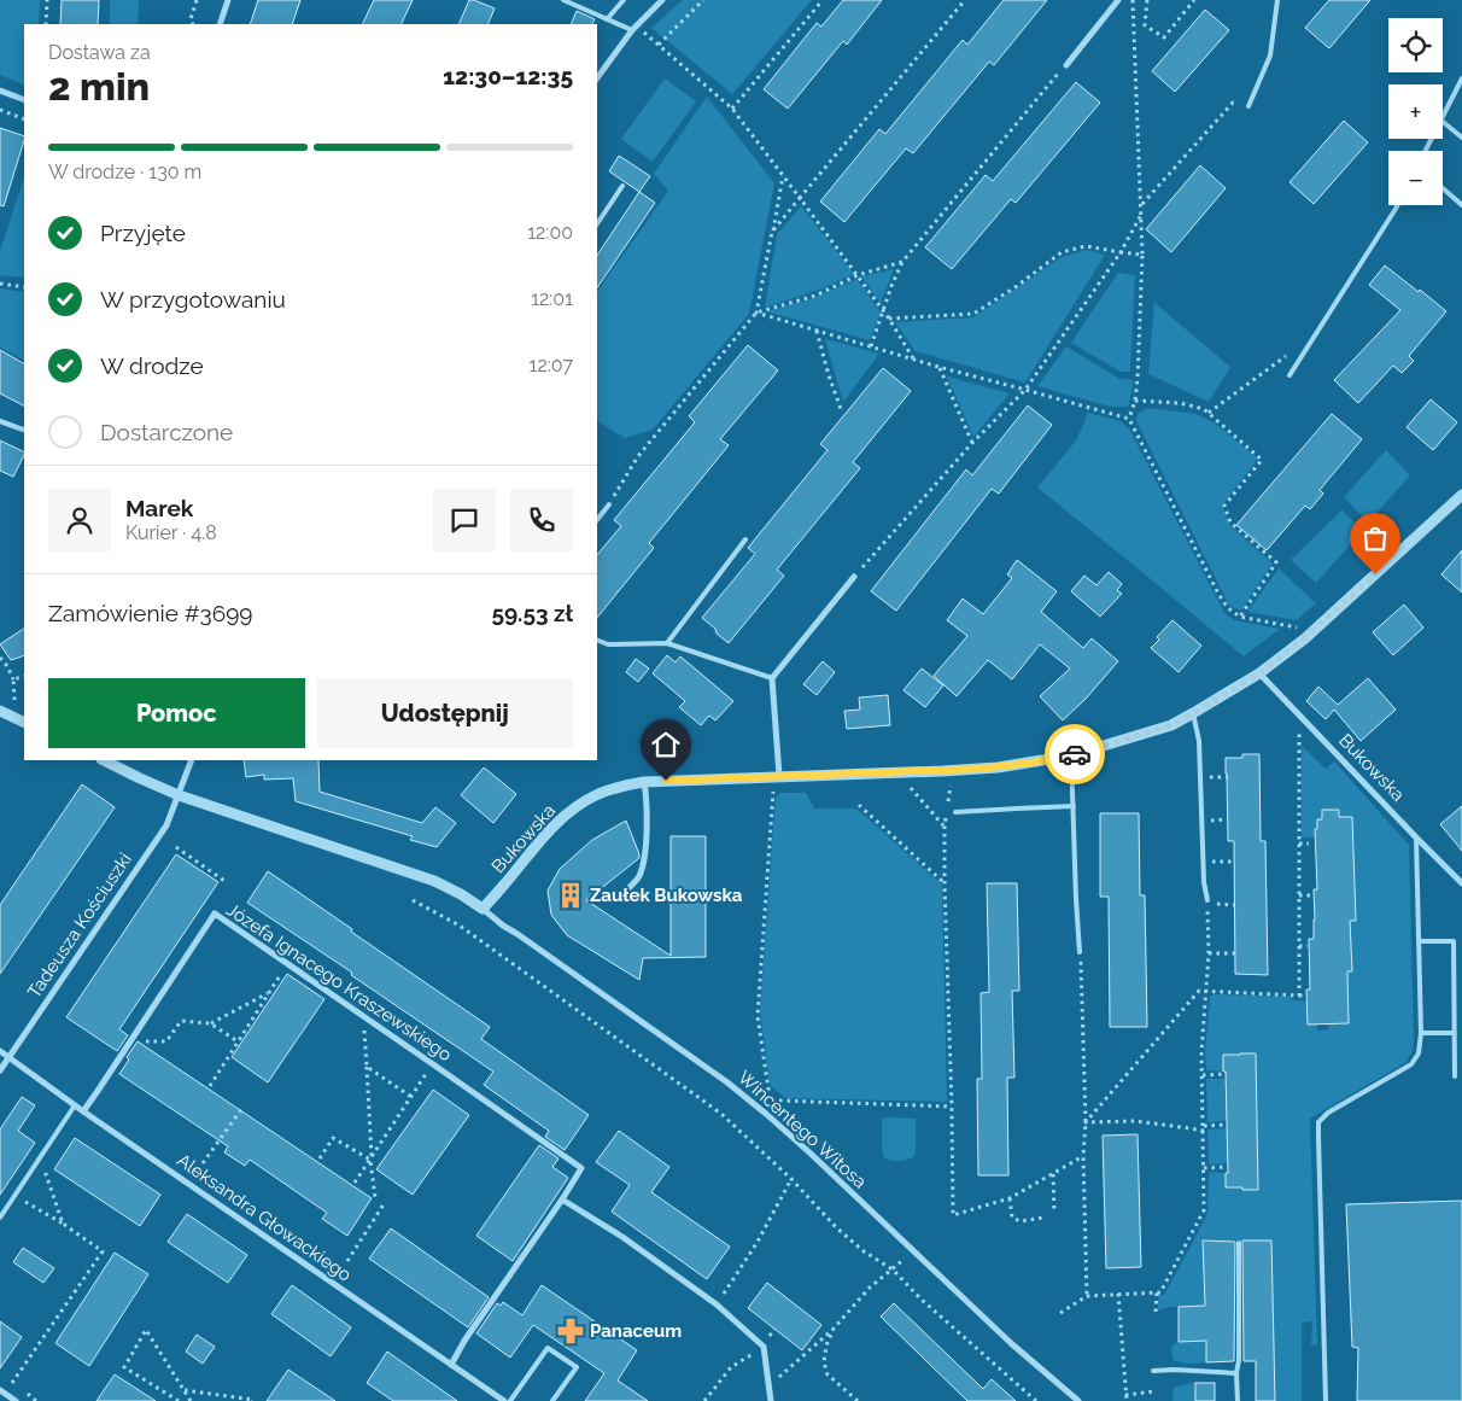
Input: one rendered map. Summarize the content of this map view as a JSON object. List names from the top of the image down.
{
  "streets": {
    "street": [
      "Bukowska",
      "Tadeusza Kościuszki",
      "Józefa Ignacego Kraszewskiego",
      "Wincentego Witosa",
      "Aleksandra Głowackiego"
    ]
  },
  "crossings": [
    ["Bukowska", "Wincentego Witosa"],
    ["Tadeusza Kościuszki", "Aleksandra Głowackiego"],
    ["Józefa Ignacego Kraszewskiego", "Aleksandra Głowackiego"]
  ],
  "places": {
    "building": ["Zaułek Bukowska"],
    "pharmacy": ["Panaceum"]
  },
  "page": {
    "map_buttons": ["+", "−"],
    "heading": ["2 min", "Dostawa za", "12:30–12:35"],
    "panel": [
      "Marek",
      "Kurier · 4.8",
      "Zamówienie #3699",
      "59.53 zł"
    ],
    "bar": "W drodze · 130 m",
    "list": [
      ["Przyjęte", "12:00"],
      ["W przygotowaniu", "12:01"],
      ["W drodze", "12:07"],
      "Dostarczone"
    ],
    "buttons": ["Pomoc", "Udostępnij"]
  }
}
